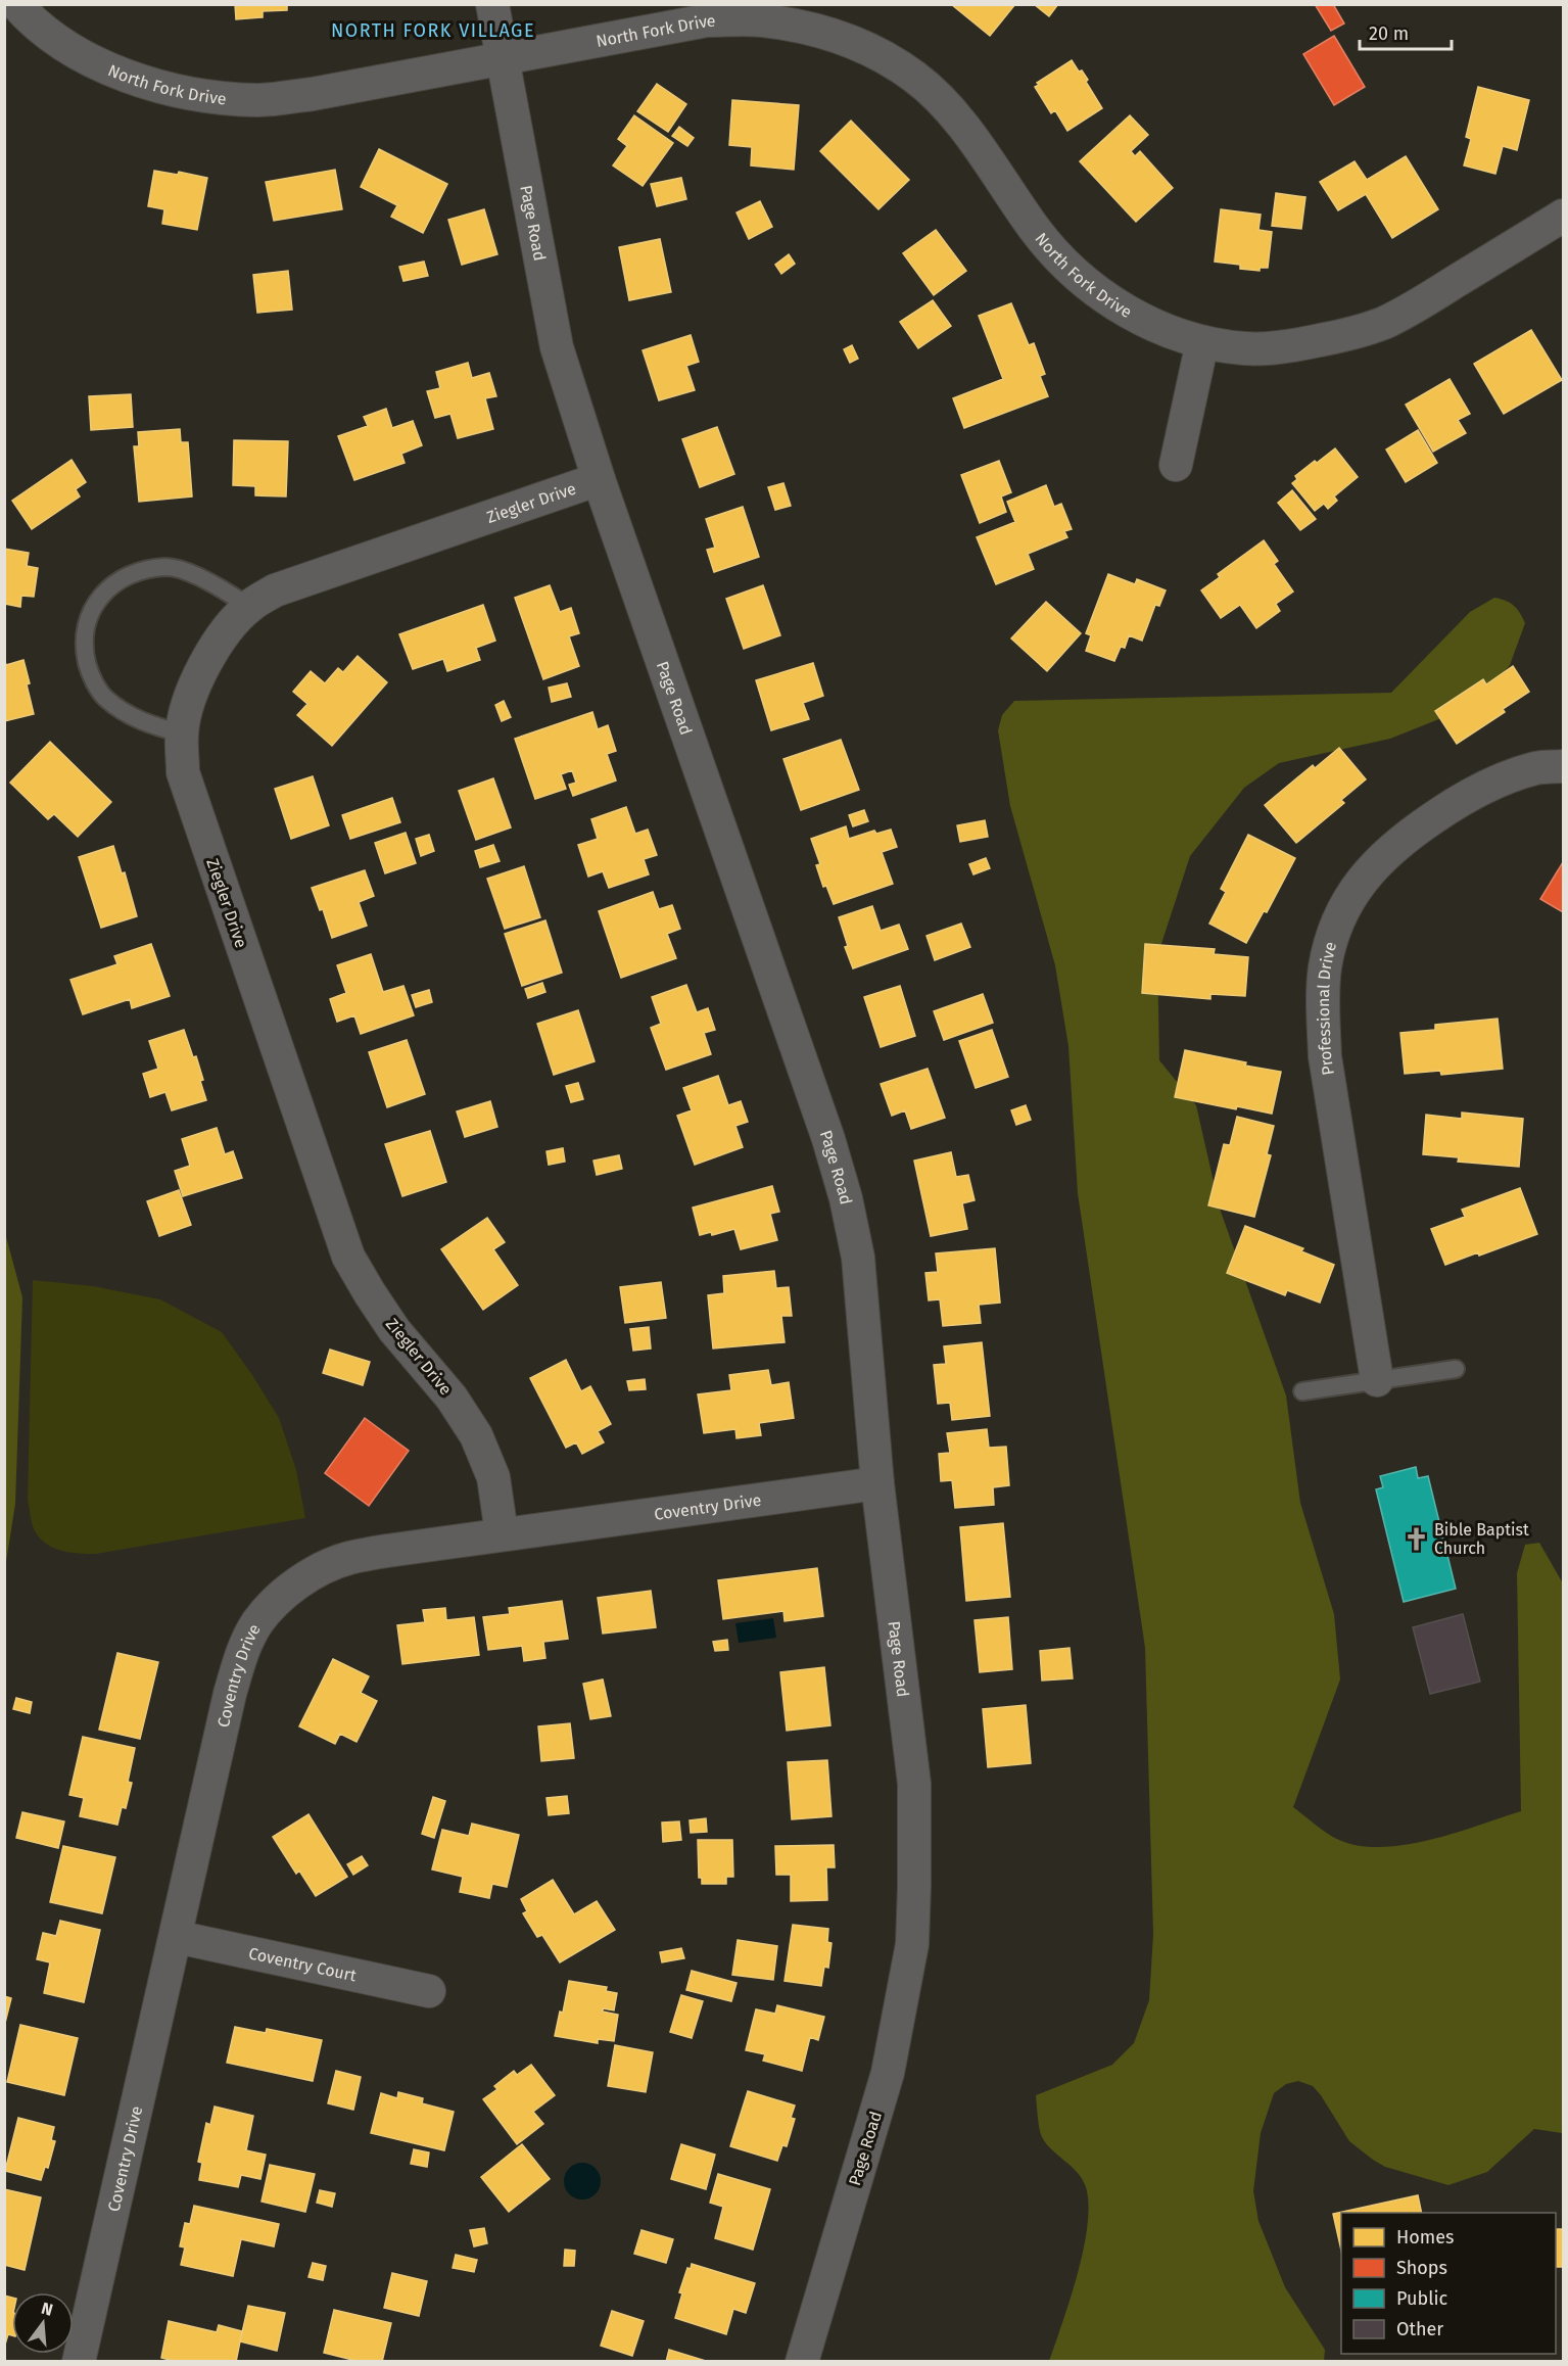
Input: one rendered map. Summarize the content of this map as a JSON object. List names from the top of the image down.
{
  "streets": {
    "street": [
      "North Fork Drive",
      "Page Road",
      "Ziegler Drive",
      "Professional Drive",
      "Coventry Drive",
      "Coventry Court"
    ]
  },
  "crossings": [
    ["North Fork Drive", "Page Road"],
    ["Page Road", "Ziegler Drive"],
    ["Page Road", "Coventry Drive"],
    ["Ziegler Drive", "Coventry Drive"],
    ["Coventry Drive", "Coventry Court"]
  ],
  "districts": ["NORTH FORK VILLAGE"],
  "places": {
    "church": ["Bible Baptist Church"]
  },
  "legend": [
    "Homes",
    "Shops",
    "Public",
    "Other"
  ],
  "scale_bar": "20 m",
  "north": "top"
}
